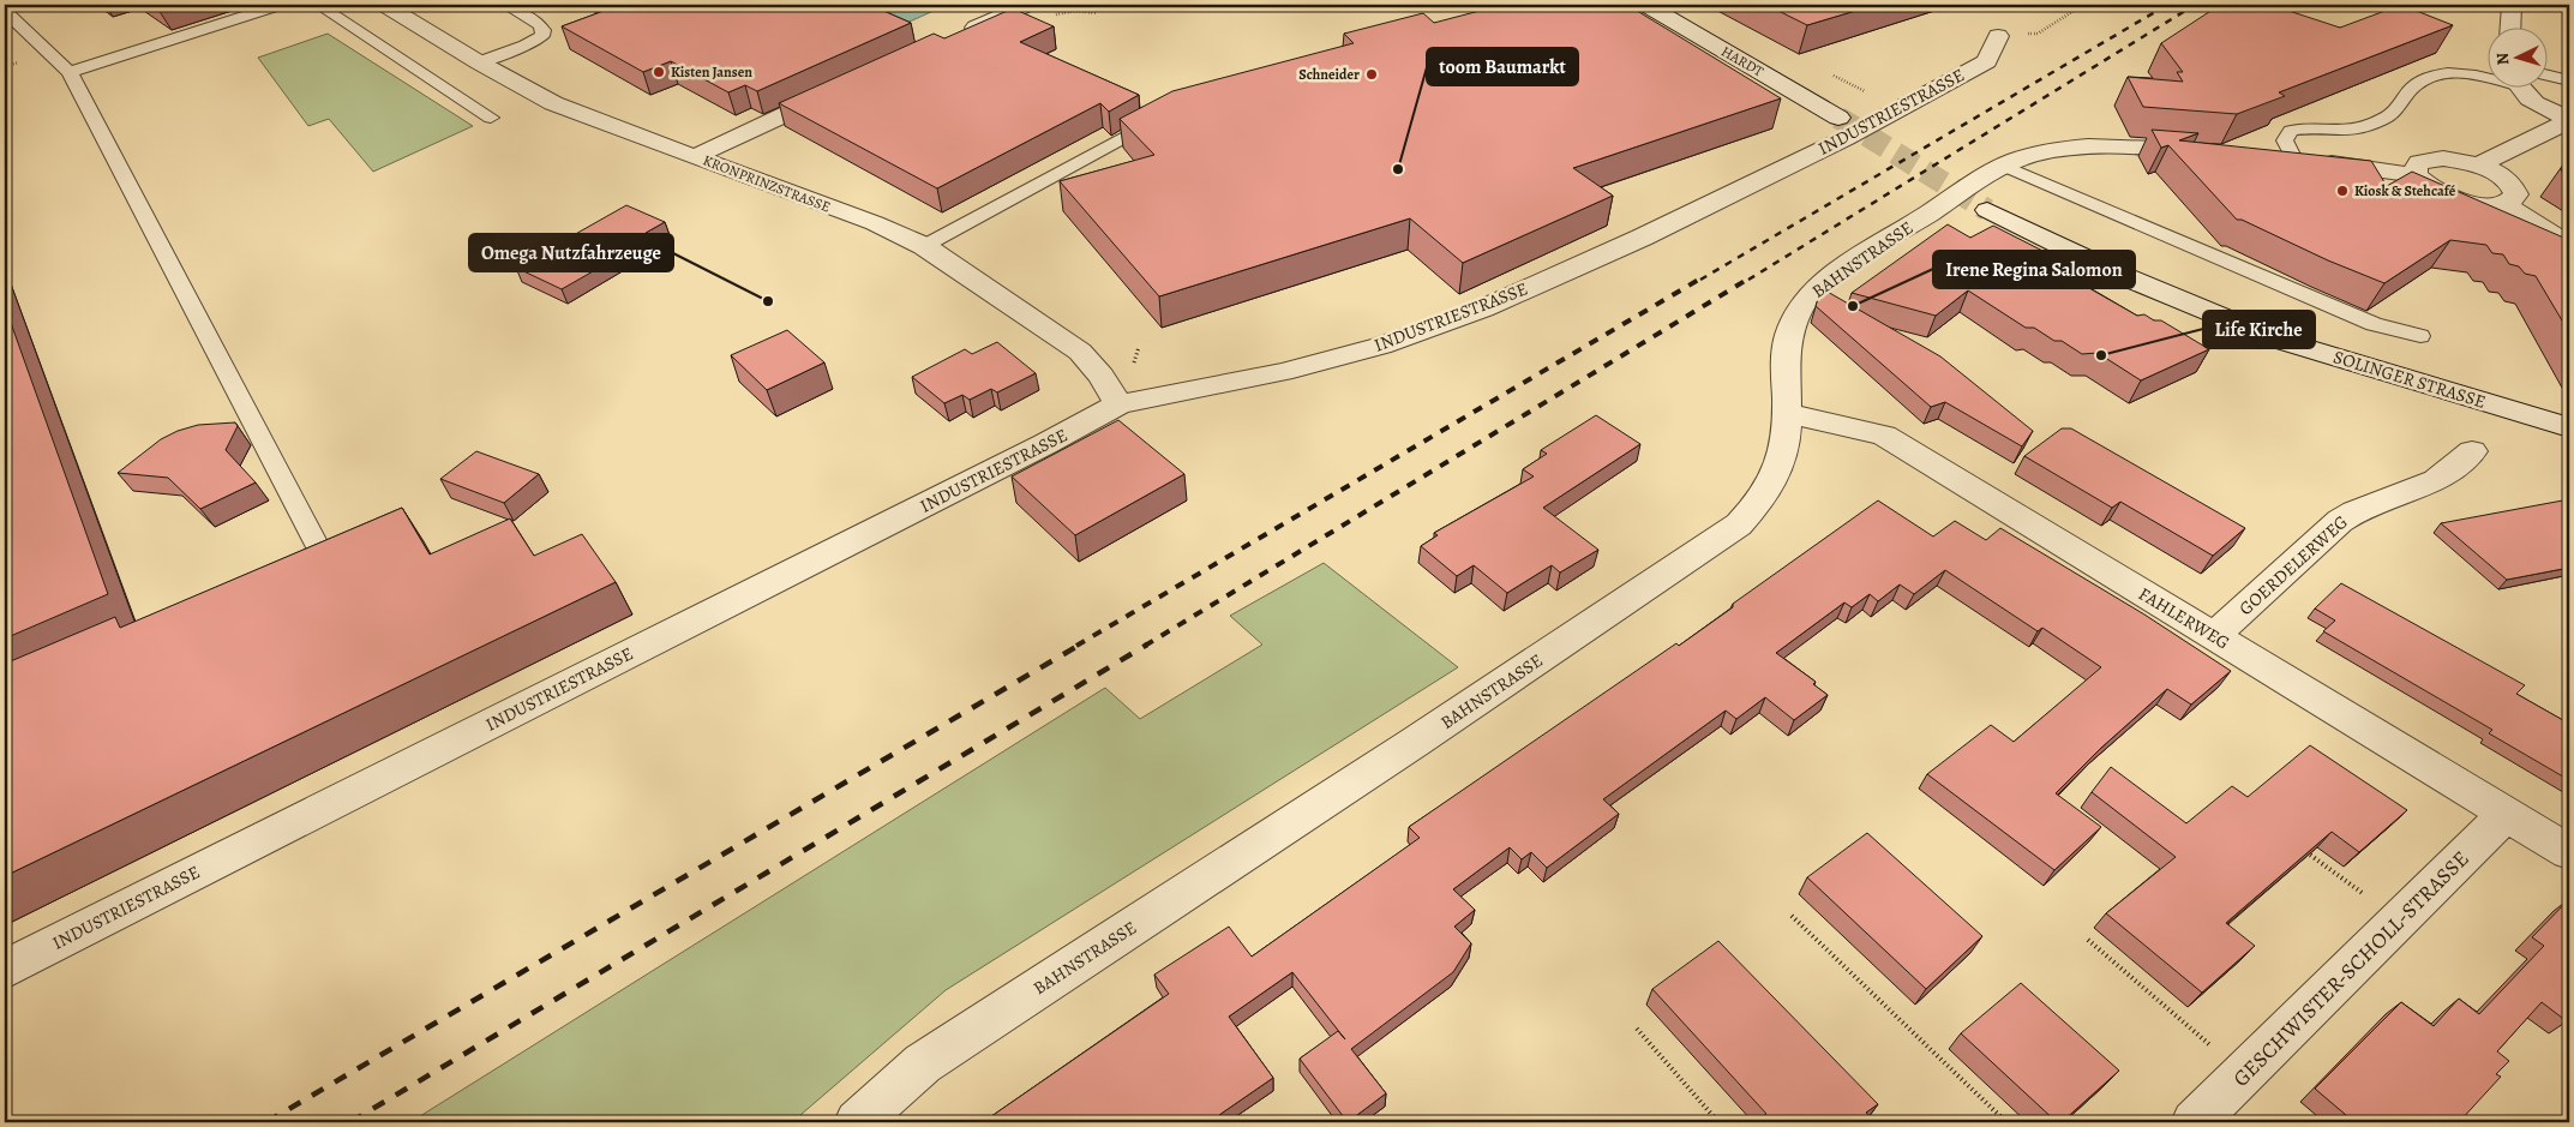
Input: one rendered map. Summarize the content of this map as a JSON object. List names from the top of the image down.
{
  "streets": {
    "street": [
      "HARDT",
      "INDUSTRIESTRASSE",
      "KRONPRINZSTRASSE",
      "BAHNSTRASSE",
      "SOLINGER STRASSE",
      "GOERDELERWEG",
      "FAHLERWEG",
      "GESCHWISTER-SCHOLL-STRASSE"
    ]
  },
  "crossings": [
    ["INDUSTRIESTRASSE", "KRONPRINZSTRASSE"],
    ["BAHNSTRASSE", "FAHLERWEG"],
    ["GOERDELERWEG", "FAHLERWEG"],
    ["FAHLERWEG", "GESCHWISTER-SCHOLL-STRASSE"]
  ],
  "places": [
    "Kisten Jansen",
    "Schneider",
    "toom Baumarkt",
    "Kiosk & Stehcafé",
    "Omega Nutzfahrzeuge",
    "Irene Regina Salomon",
    "Life Kirche"
  ],
  "north": "left"
}
